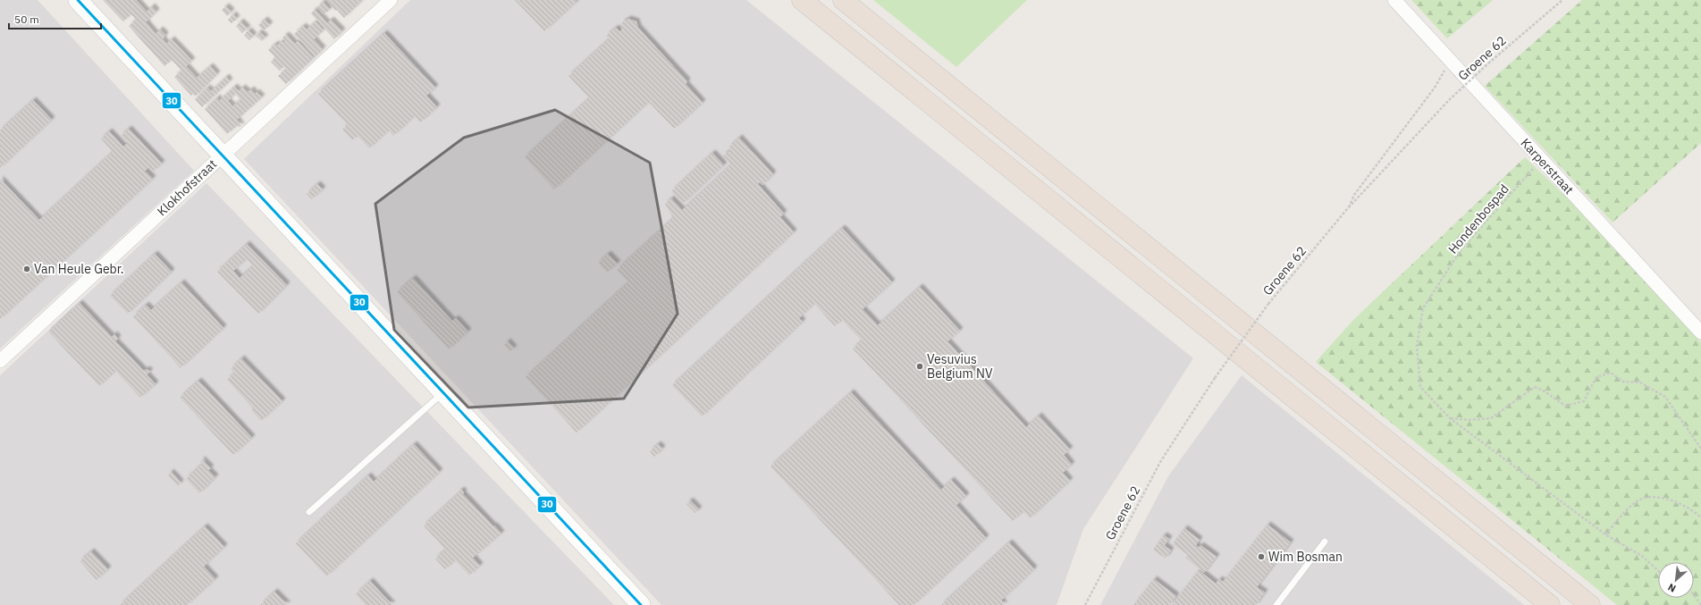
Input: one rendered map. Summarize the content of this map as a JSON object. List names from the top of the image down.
{
  "streets": {
    "street": ["Karperstraat", "Klokhofstraat"],
    "path": ["Groene 62", "Hondenbospad"]
  },
  "crossings": [
    ["Karperstraat", "Hondenbospad"]
  ],
  "places": ["Van Heule Gebr.", "Vesuvius Belgium NV", "Wim Bosman"],
  "lines": ["transit line 30"],
  "scale_bar": "50 m",
  "north": "bottom left"
}
